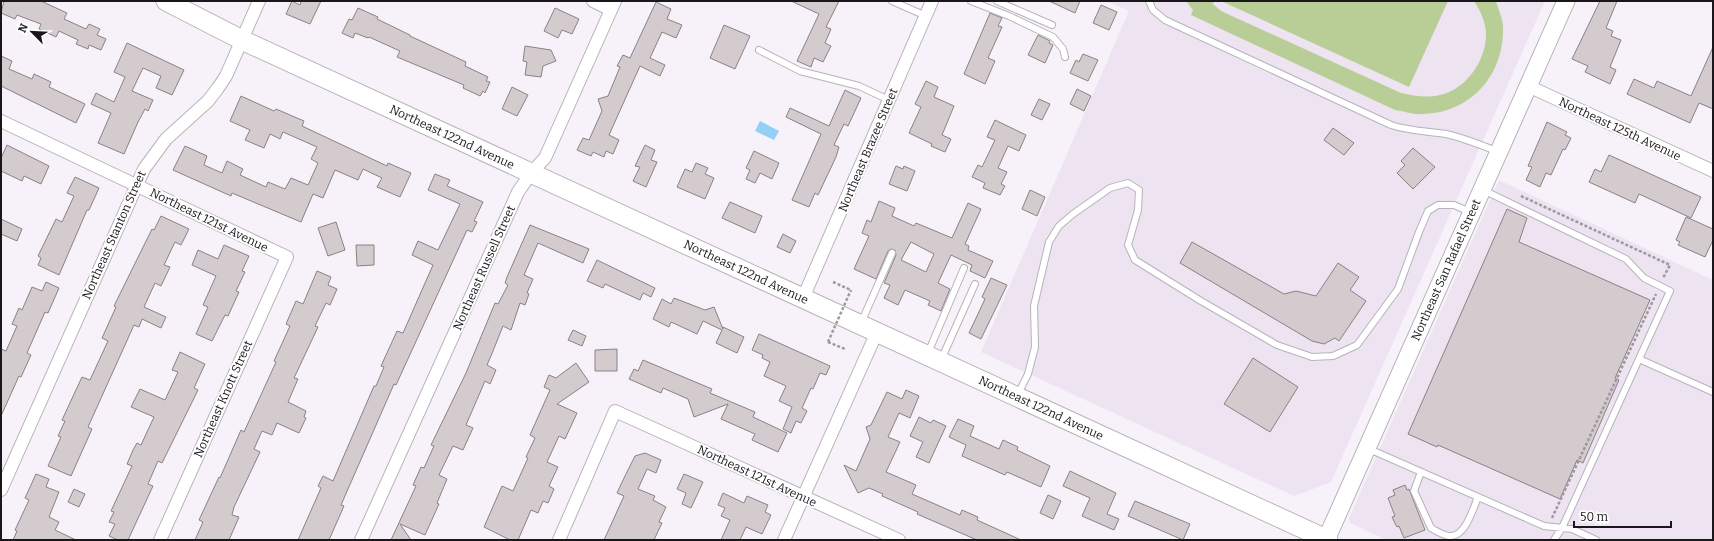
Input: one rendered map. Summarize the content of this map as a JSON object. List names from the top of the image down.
{
  "streets": {
    "main road": ["Northeast 122nd Avenue"],
    "street": [
      "Northeast 125th Avenue",
      "Northeast Brazee Street",
      "Northeast 121st Avenue",
      "Northeast Stanton Street",
      "Northeast Russell Street",
      "Northeast San Rafael Street",
      "Northeast Knott Street"
    ]
  },
  "crossings": [
    ["Northeast 125th Avenue", "Northeast San Rafael Street"],
    ["Northeast 122nd Avenue", "Northeast Brazee Street"],
    ["Northeast 122nd Avenue", "Northeast Stanton Street"],
    ["Northeast 122nd Avenue", "Northeast Russell Street"],
    ["Northeast 122nd Avenue", "Northeast San Rafael Street"],
    ["Northeast 121st Avenue", "Northeast Stanton Street"],
    ["Northeast 121st Avenue", "Northeast Knott Street"]
  ],
  "scale_bar": "50 m",
  "north": "top left"
}
